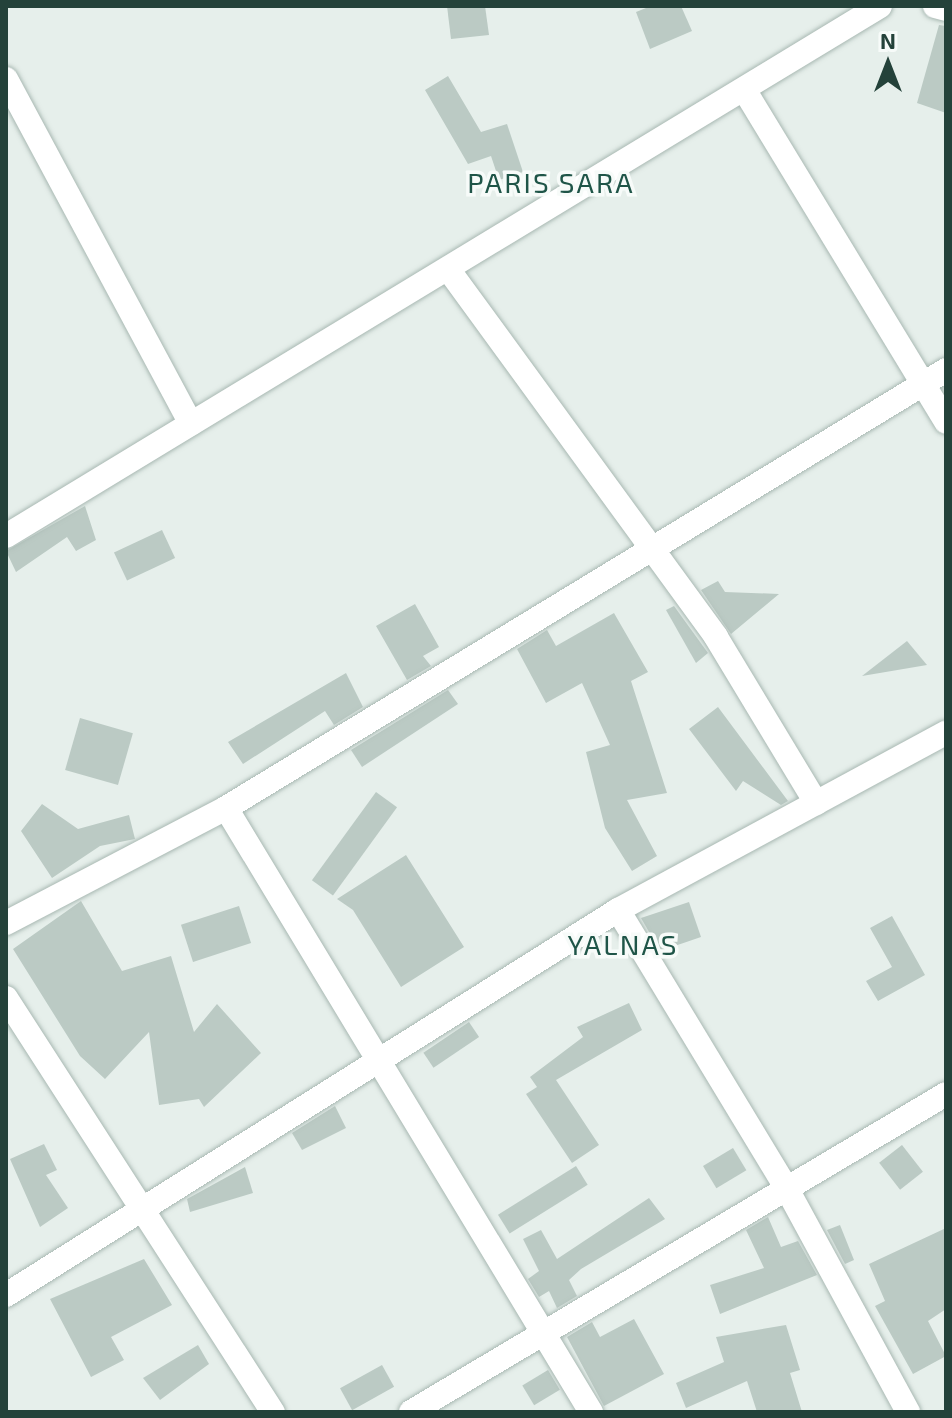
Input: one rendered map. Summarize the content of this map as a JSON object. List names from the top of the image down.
{
  "districts": ["PARIS SARA", "YALNAS"],
  "north": "top"
}
